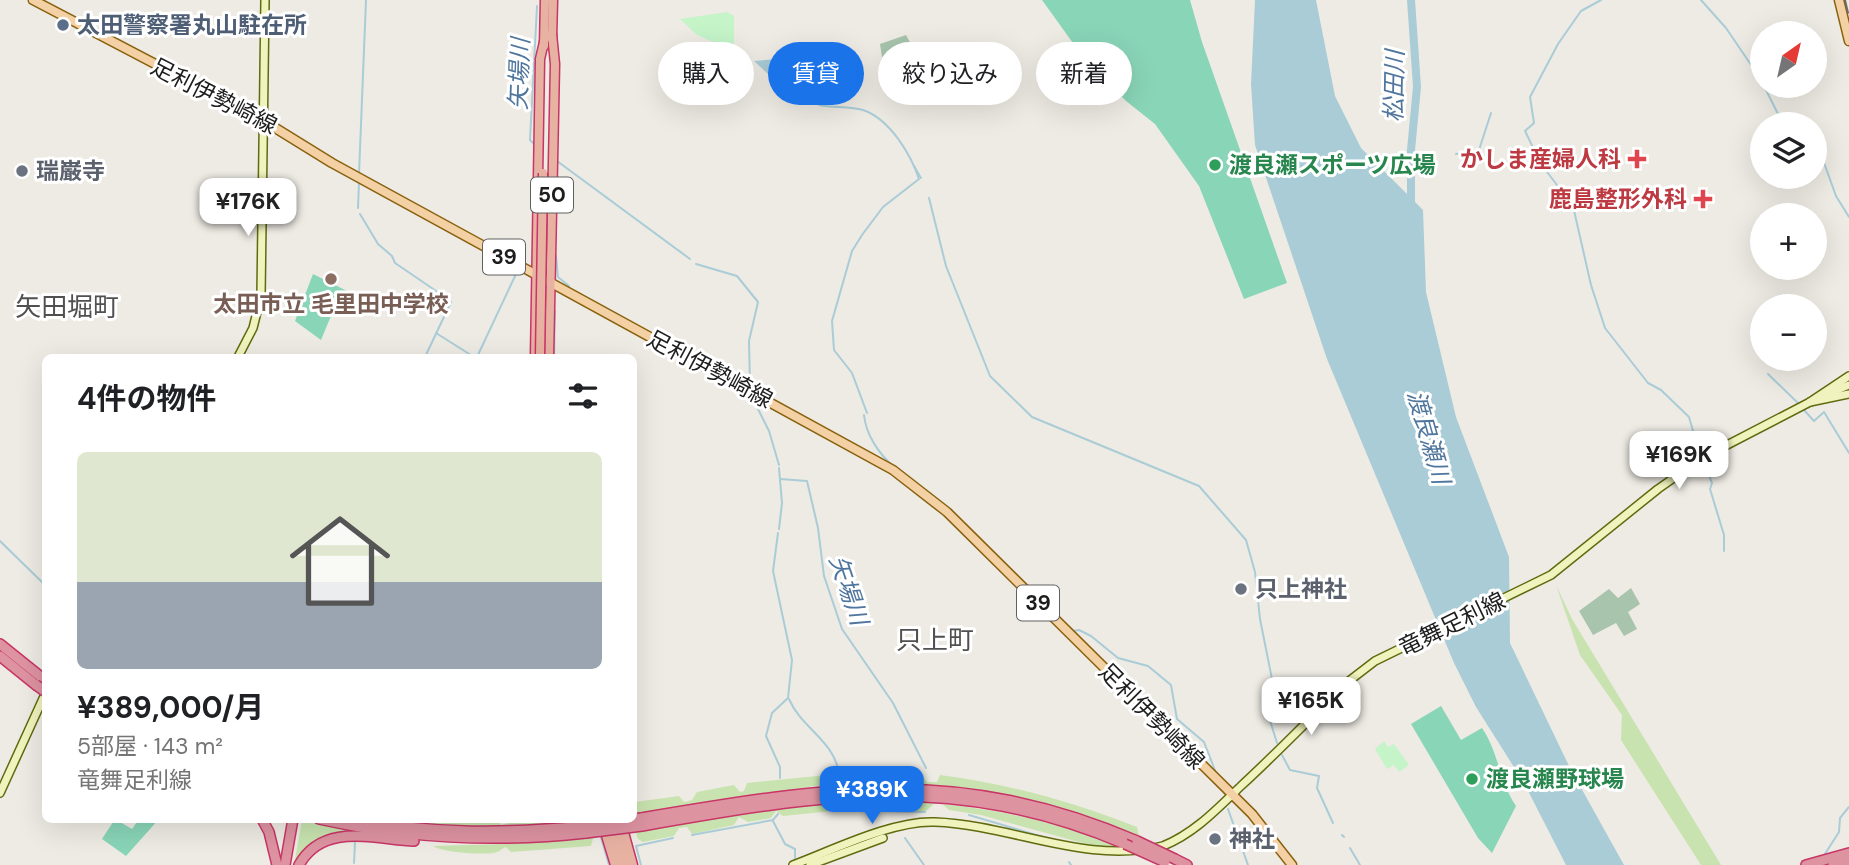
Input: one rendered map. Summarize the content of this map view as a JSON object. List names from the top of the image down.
{
  "streets": {
    "highway": ["50"],
    "main road": ["足利伊勢崎線", "39", "竜舞足利線"]
  },
  "crossings": [
    ["足利伊勢崎線", "50"],
    ["足利伊勢崎線", "竜舞足利線"]
  ],
  "districts": ["矢田堀町", "只上町"],
  "water": ["矢場川", "松田川", "渡良瀬川"],
  "places": {
    "other": [
      "太田警察署丸山駐在所",
      "渡良瀬スポーツ広場",
      "瑞巌寺",
      "太田市立 毛里田中学校",
      "只上神社",
      "渡良瀬野球場",
      "神社"
    ],
    "health": ["かしま産婦人科", "鹿島整形外科"]
  },
  "north": "top right",
  "page": {
    "map_buttons": ["+", "−"],
    "chip": [
      "購入",
      "賃貸",
      "絞り込み",
      "新着"
    ],
    "price": [
      "¥176K",
      "¥169K",
      "¥165K",
      "¥389K"
    ],
    "heading": "4件の物件",
    "list": [
      {
        "name": "¥389,000/月",
        "note": "5部屋 · 143 m² · 竜舞足利線"
      }
    ]
  }
}
